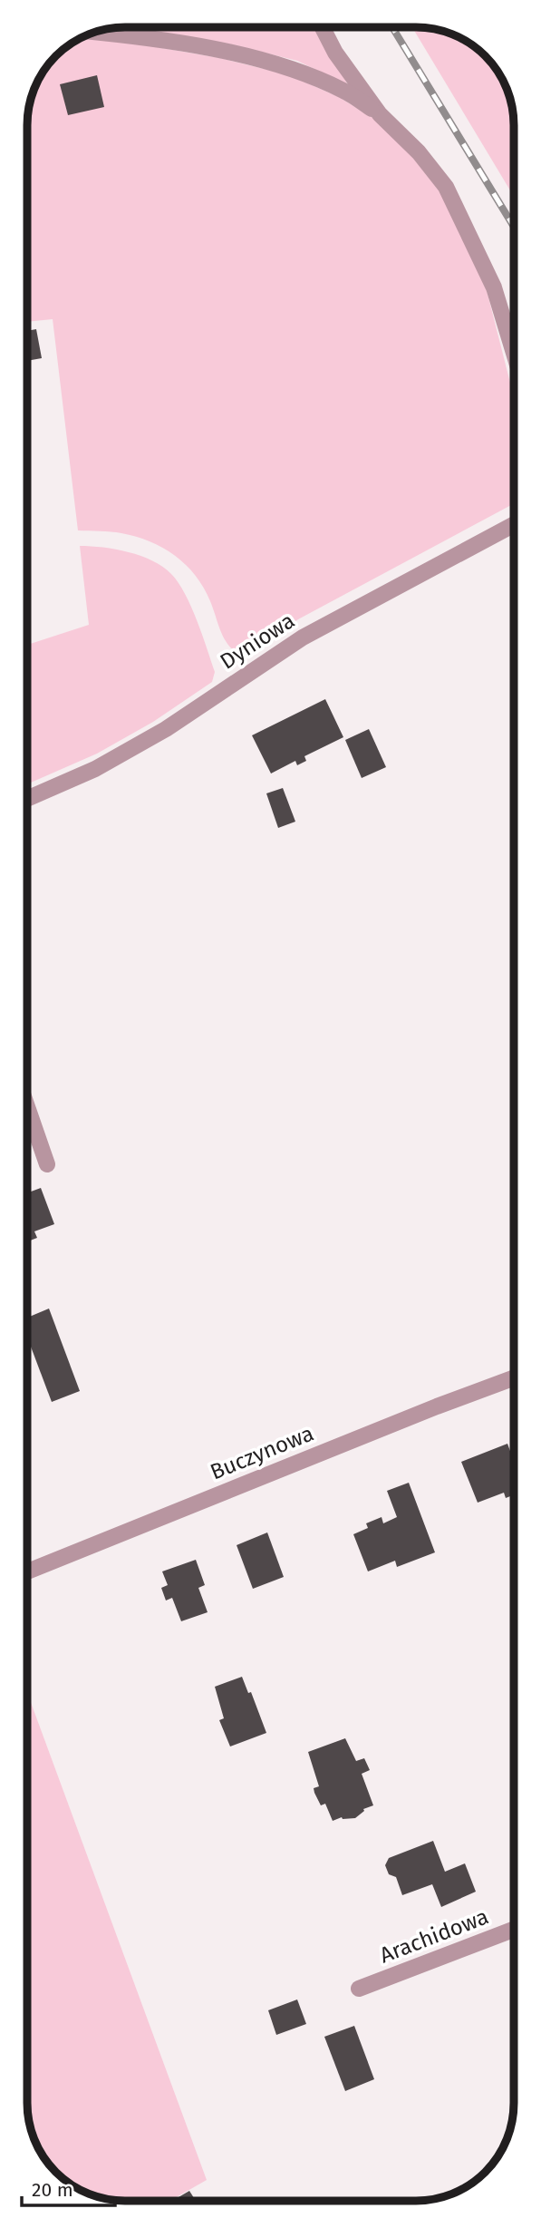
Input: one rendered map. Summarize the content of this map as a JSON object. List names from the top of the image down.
{
  "streets": {
    "street": ["Dyniowa", "Buczynowa", "Arachidowa"]
  },
  "scale_bar": "20 m"
}
